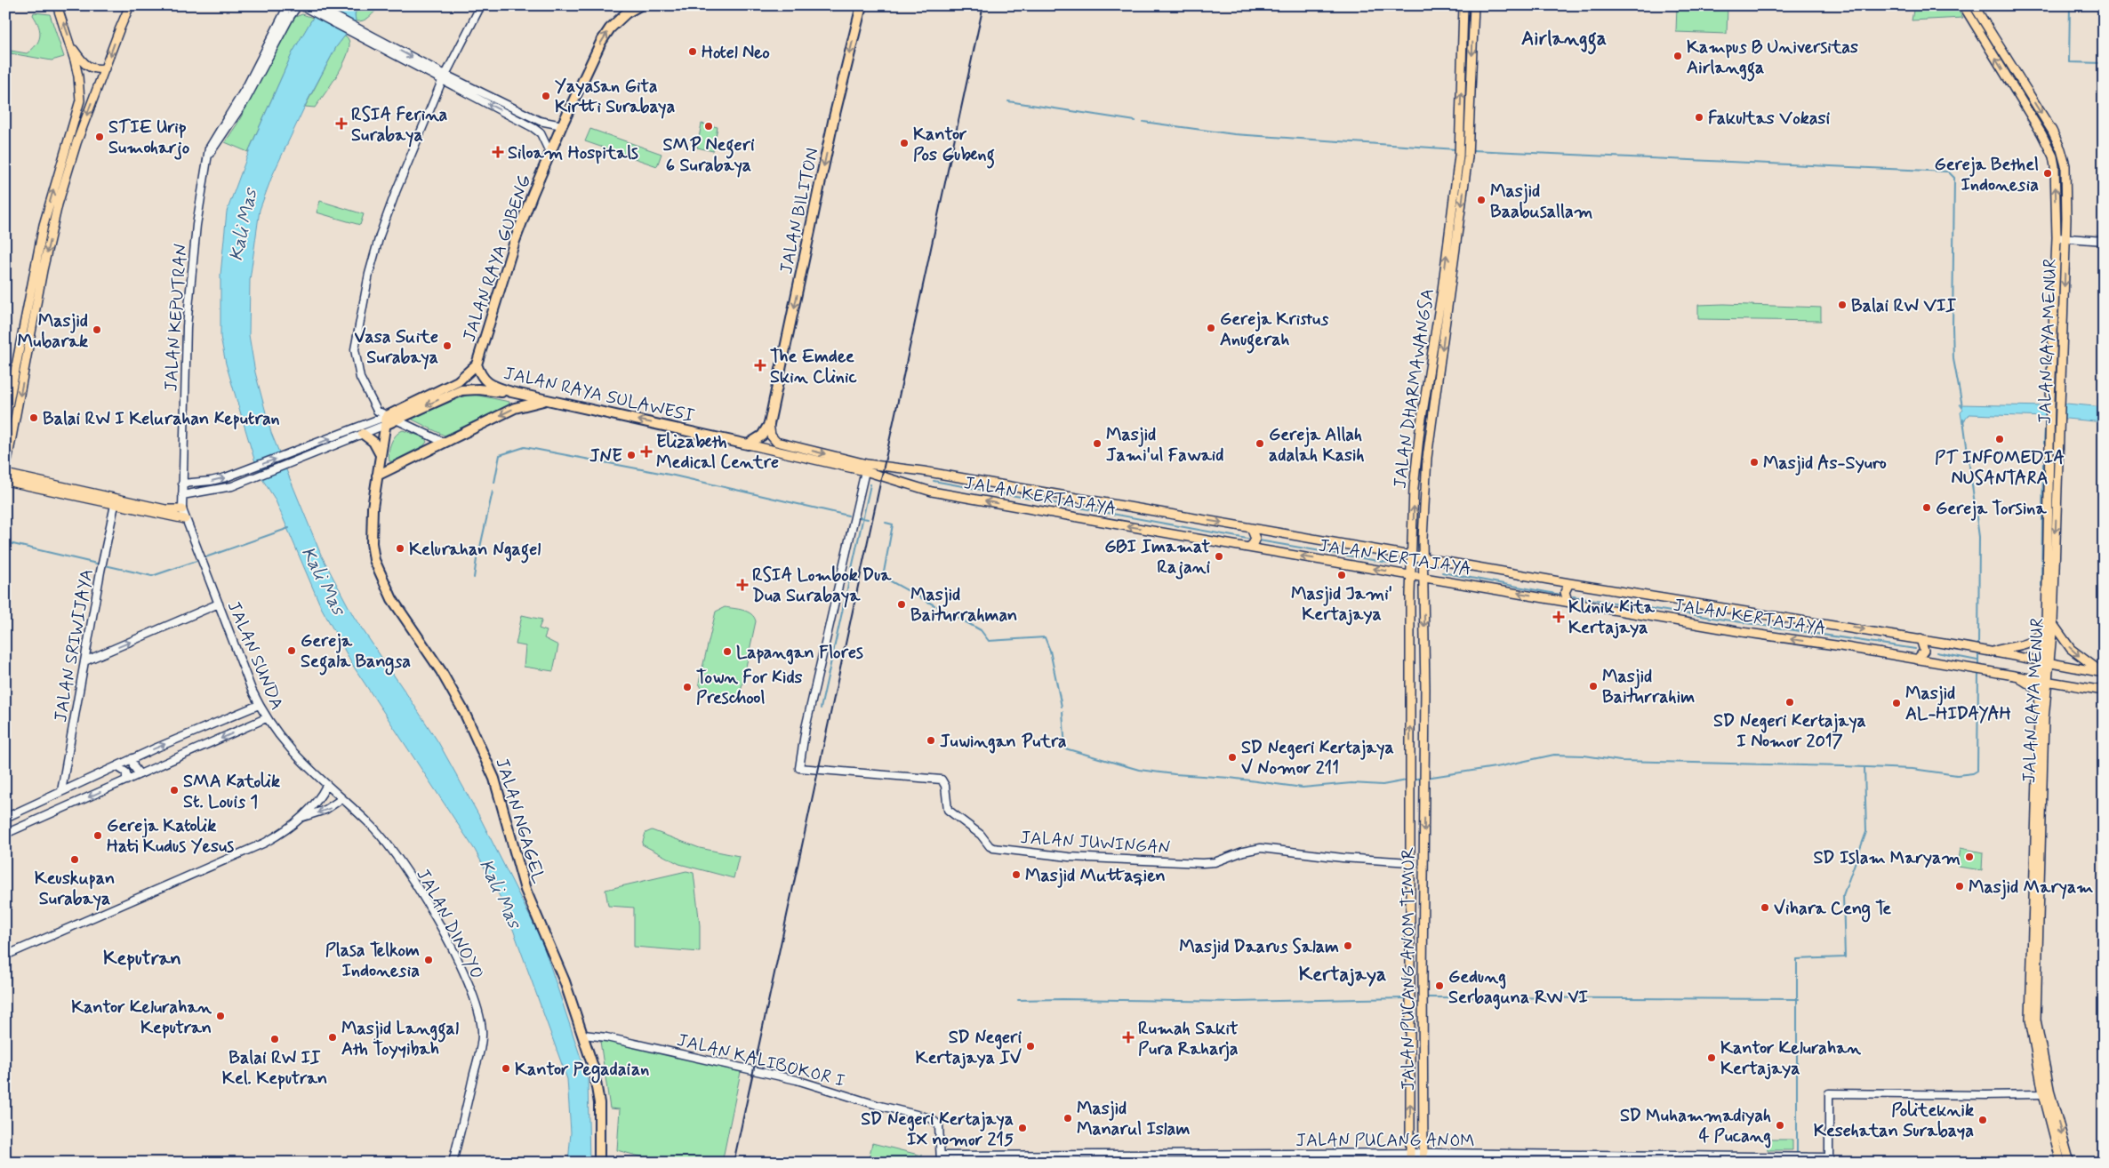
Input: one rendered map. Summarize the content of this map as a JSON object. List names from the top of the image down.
{
  "streets": {
    "highway": [
      "JALAN BILITON",
      "JALAN RAYA GUBENG",
      "JALAN RAYA SULAWESI",
      "JALAN NGAGEL"
    ],
    "main road": [
      "JALAN RAYA MENUR",
      "JALAN DHARMAWANGSA",
      "JALAN KERTAJAYA",
      "JALAN PUCANG ANOM TIMUR"
    ],
    "street": [
      "JALAN KEPUTRAN",
      "JALAN SRIWIJAYA",
      "JALAN SUNDA",
      "JALAN JUWINGAN",
      "JALAN DINOYO",
      "JALAN KALIBOKOR I",
      "JALAN PUCANG ANOM"
    ]
  },
  "crossings": [
    ["JALAN BILITON", "JALAN KERTAJAYA"],
    ["JALAN RAYA GUBENG", "JALAN RAYA SULAWESI"],
    ["JALAN KEPUTRAN", "JALAN SUNDA"],
    ["JALAN RAYA MENUR", "JALAN KERTAJAYA"],
    ["JALAN DHARMAWANGSA", "JALAN KERTAJAYA"],
    ["JALAN DHARMAWANGSA", "JALAN PUCANG ANOM TIMUR"],
    ["JALAN RAYA SULAWESI", "JALAN KERTAJAYA"],
    ["JALAN KERTAJAYA", "JALAN JUWINGAN"],
    ["JALAN SUNDA", "JALAN DINOYO"],
    ["JALAN NGAGEL", "JALAN KALIBOKOR I"],
    ["JALAN JUWINGAN", "JALAN PUCANG ANOM TIMUR"],
    ["JALAN PUCANG ANOM TIMUR", "JALAN PUCANG ANOM"],
    ["JALAN KALIBOKOR I", "JALAN PUCANG ANOM"]
  ],
  "one_way": ["JALAN BILITON", "JALAN RAYA GUBENG", "JALAN RAYA SULAWESI"],
  "districts": ["Airlangga", "Keputran", "Kertajaya"],
  "water": ["Kali Mas"],
  "places": {
    "other": [
      "Hotel Neo",
      "Kampus B Universitas Airlangga",
      "Yayasan Gita Kirtti Surabaya",
      "Fakultas Vokasi",
      "SMP Negeri 6 Surabaya",
      "STIE Urip Sumoharjo",
      "Kantor Pos Gubeng",
      "Gereja Bethel Indonesia",
      "Masjid Baabusallam",
      "Balai RW VII",
      "Gereja Kristus Anugerah",
      "Masjid Mubarak",
      "Vasa Suite Surabaya",
      "Balai RW I Kelurahan Keputran",
      "PT INFOMEDIA NUSANTARA",
      "Masjid Jami'ul Fawaid",
      "Gereja Allah adalah Kasih",
      "JNE",
      "Masjid As-Syuro",
      "Gereja Torsina",
      "Kelurahan Ngagel",
      "GBI Imamat Rajani",
      "Masjid Jami' Kertajaya",
      "Masjid Baiturrahman",
      "Gereja Segala Bangsa",
      "Lapangan Flores",
      "Masjid Baiturrahim",
      "Town For Kids Preschool",
      "SD Negeri Kertajaya I Nomor 2017",
      "Masjid AL-HIDAYAH",
      "Juwingan Putra",
      "SD Negeri Kertajaya V Nomor 211",
      "SMA Katolik St. Louis 1",
      "Gereja Katolik Hati Kudus Yesus",
      "SD Islam Maryam",
      "Keuskupan Surabaya",
      "Masjid Muttaqien",
      "Masjid Maryam",
      "Vihara Ceng Te",
      "Masjid Daarus Salam",
      "Plasa Telkom Indonesia",
      "Gedung Serbaguna RW VI",
      "Kantor Kelurahan Keputran",
      "Masjid Langgal Ath Toyyibah",
      "Balai RW II Kel. Keputran",
      "SD Negeri Kertajaya IV",
      "Kantor Kelurahan Kertajaya",
      "Kantor Pegadaian",
      "Masjid Manarul Islam",
      "Politeknik Kesehatan Surabaya",
      "SD Muhammadiyah 4 Pucang",
      "SD Negeri Kertajaya IX nomor 215"
    ],
    "health": [
      "RSIA Ferina Surabaya",
      "Siloam Hospitals",
      "The Emdee Skin Clinic",
      "Elizabeth Medical Centre",
      "RSIA Lombok Dua Dua Surabaya",
      "Klinik Kita Kertajaya",
      "Rumah Sakit Pura Raharja"
    ]
  }
}
